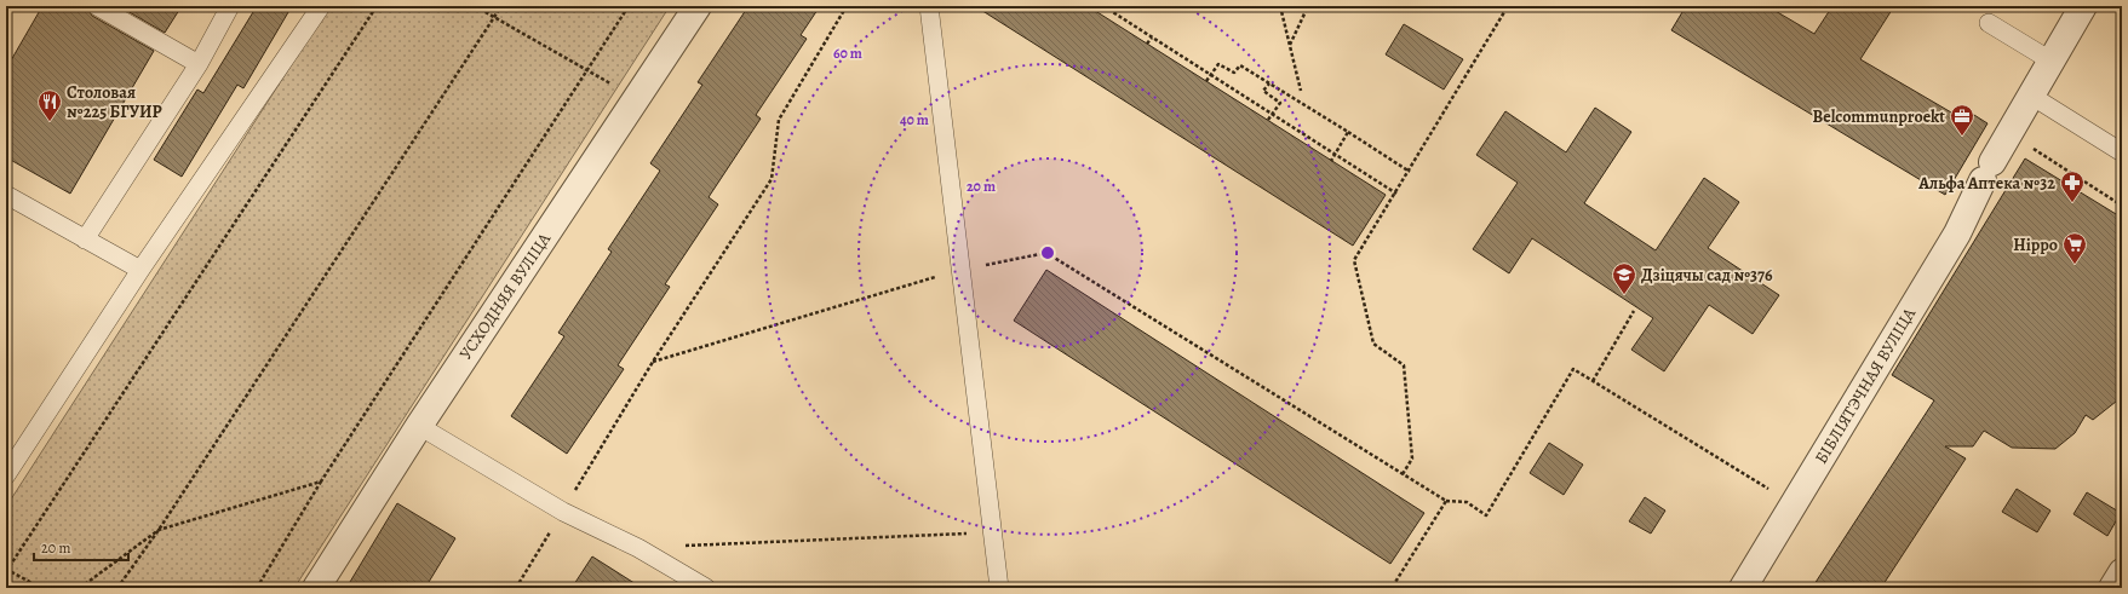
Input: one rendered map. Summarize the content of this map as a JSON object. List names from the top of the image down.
{
  "streets": {
    "street": ["УСХОДНЯЯ ВУЛІЦА", "БІБЛІЯТЭЧНАЯ ВУЛІЦА"]
  },
  "places": {
    "restaurant": ["Столовая №225 БГУИР"],
    "office": ["Belcommunproekt"],
    "pharmacy": ["Альфа Аптека №32"],
    "supermarket": ["Hippo"],
    "school or university": ["Дзіцячы сад №376"]
  },
  "scale_bar": "20 m",
  "rings": ["60 m", "40 m", "20 m"]
}
